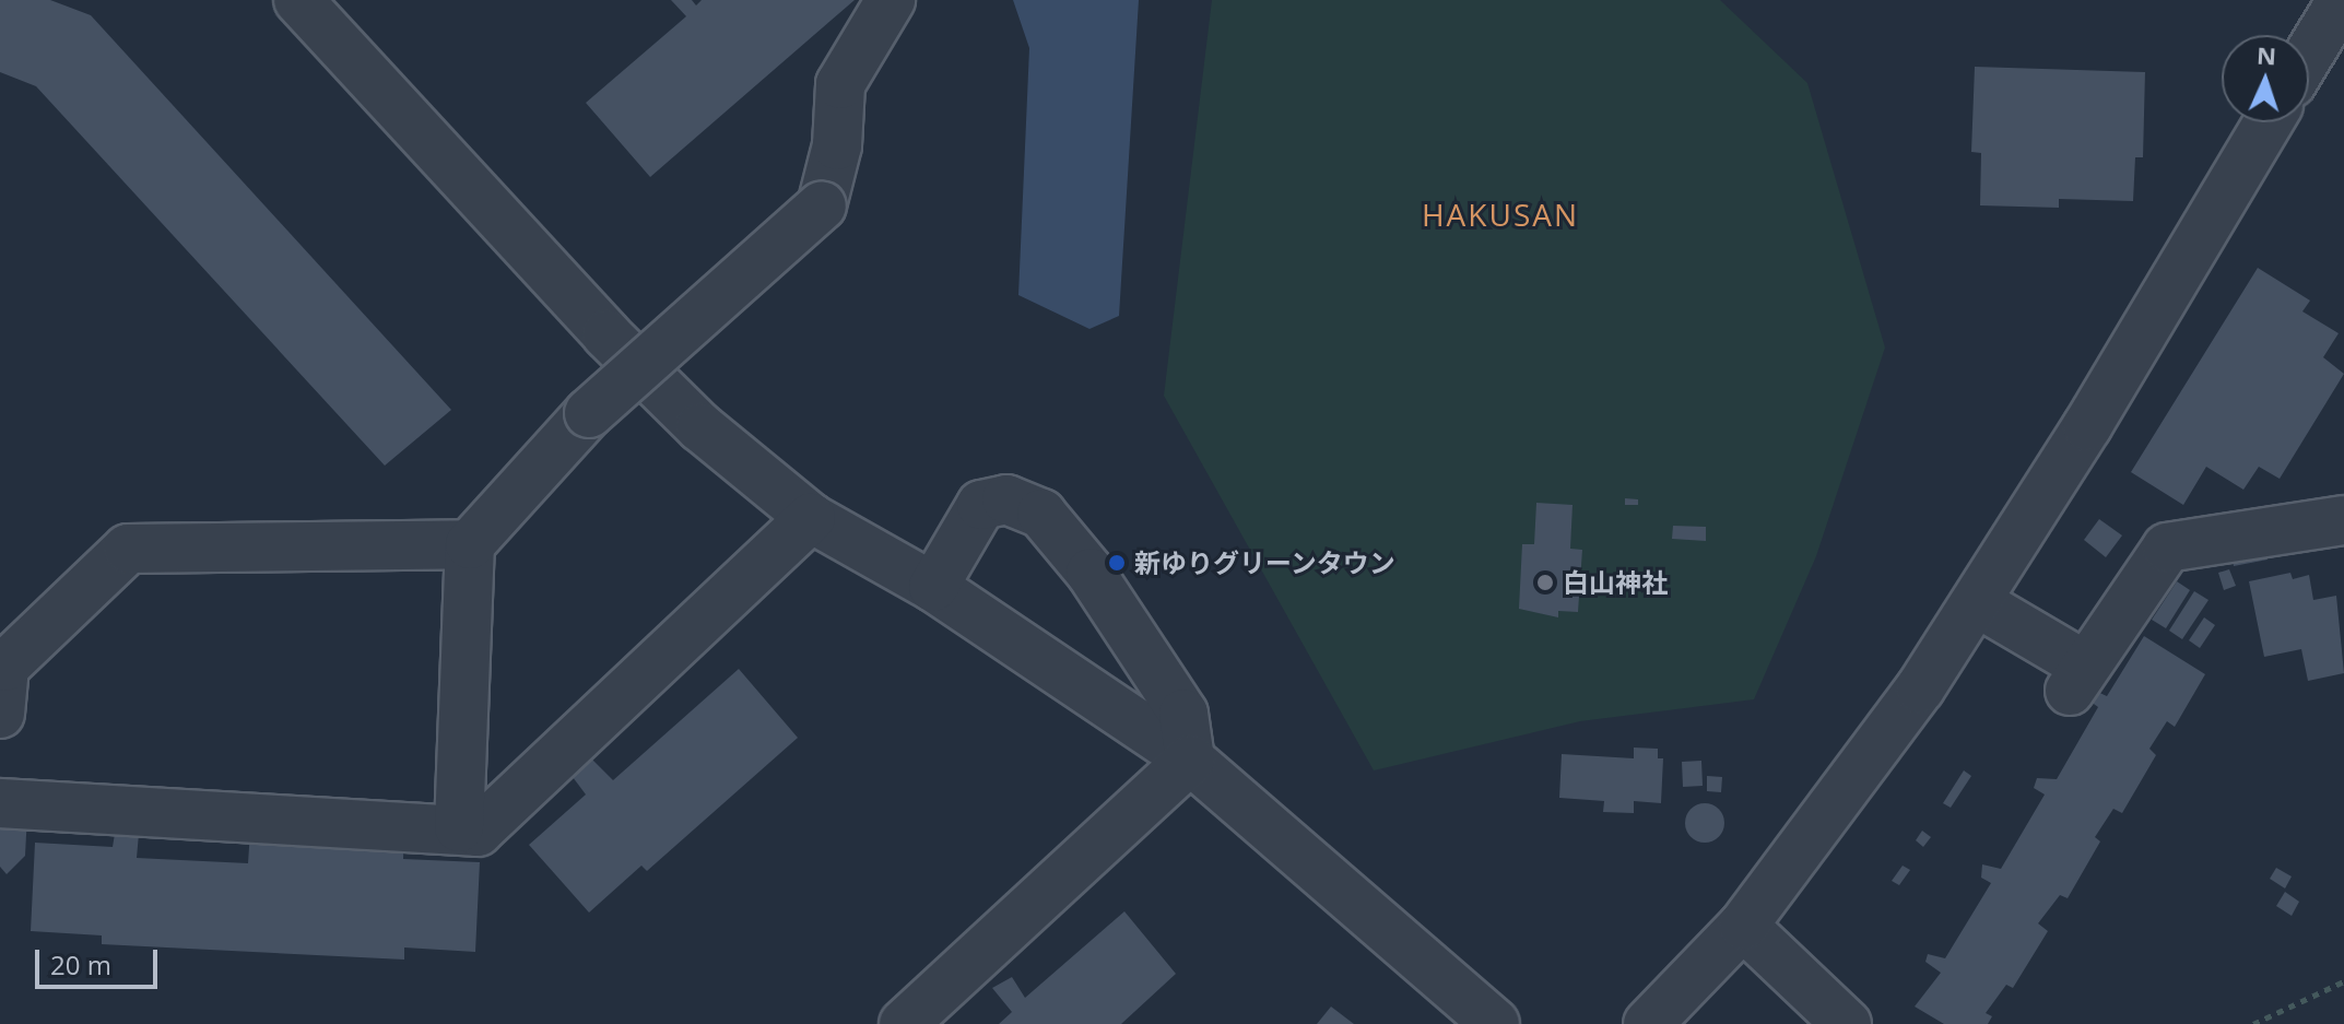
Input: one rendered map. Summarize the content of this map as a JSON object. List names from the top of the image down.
{
  "districts": ["HAKUSAN"],
  "places": ["新ゆりグリーンタウン", "白山神社"],
  "scale_bar": "20 m",
  "north": "top"
}
